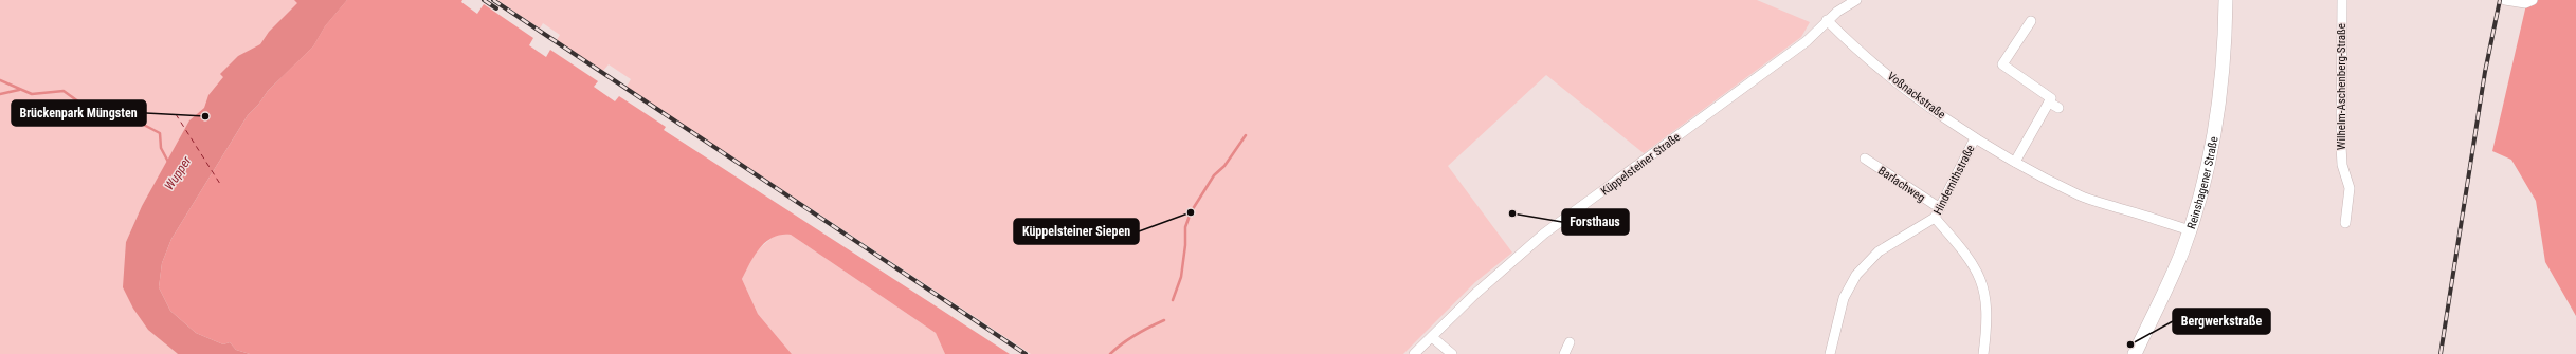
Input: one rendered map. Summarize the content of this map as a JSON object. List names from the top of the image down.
{
  "streets": {
    "main road": ["Reinshagener Straße"],
    "street": [
      "Wilhelm-Aschenberg-Straße",
      "Voßnackstraße",
      "Küppelsteiner Straße",
      "Hindemithstraße",
      "Barlachweg"
    ]
  },
  "crossings": [
    ["Voßnackstraße", "Küppelsteiner Straße"],
    ["Voßnackstraße", "Hindemithstraße"],
    ["Voßnackstraße", "Reinshagener Straße"],
    ["Hindemithstraße", "Barlachweg"]
  ],
  "water": ["Wupper"],
  "places": [
    "Brückenpark Müngsten",
    "Küppelsteiner Siepen",
    "Forsthaus",
    "Bergwerkstraße"
  ]
}
